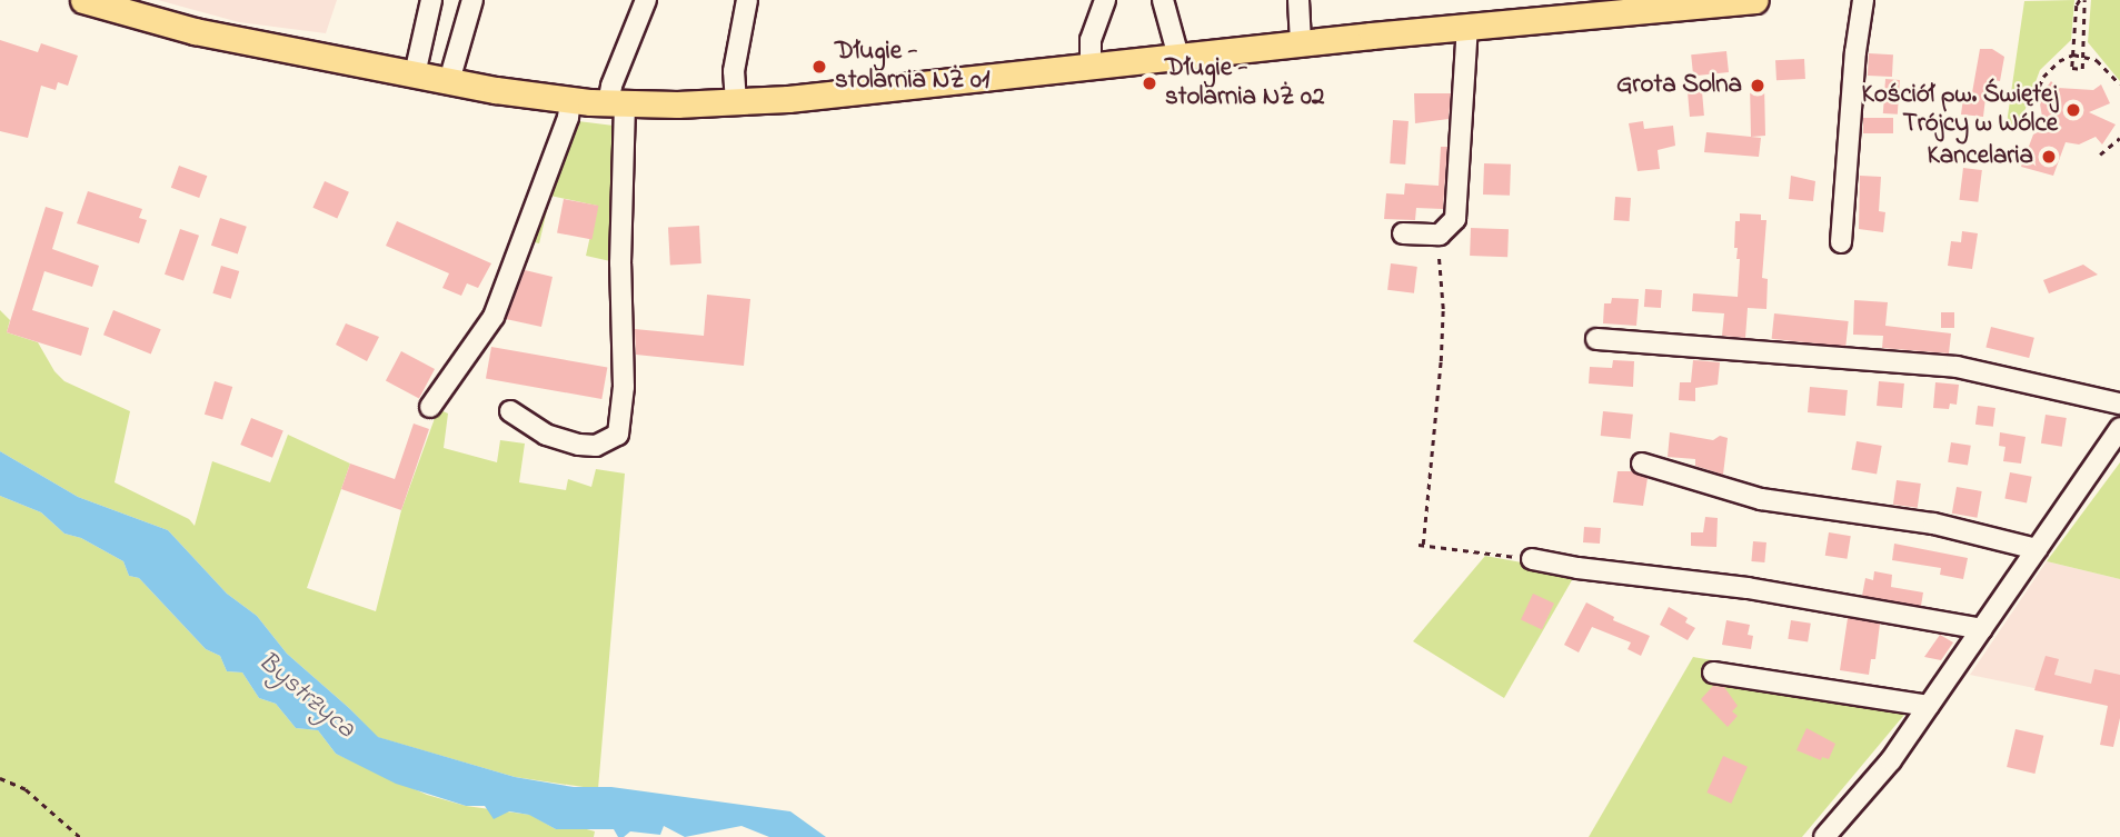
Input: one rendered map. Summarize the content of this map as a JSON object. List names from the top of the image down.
{
  "water": ["Bystrzyca"],
  "places": [
    "Długie - stolarnia NŻ 01",
    "Długie - stolarnia NŻ 02",
    "Grota Solna",
    "Kościół pw. Świętej Trójcy w Wólce",
    "Kancelaria"
  ]
}
